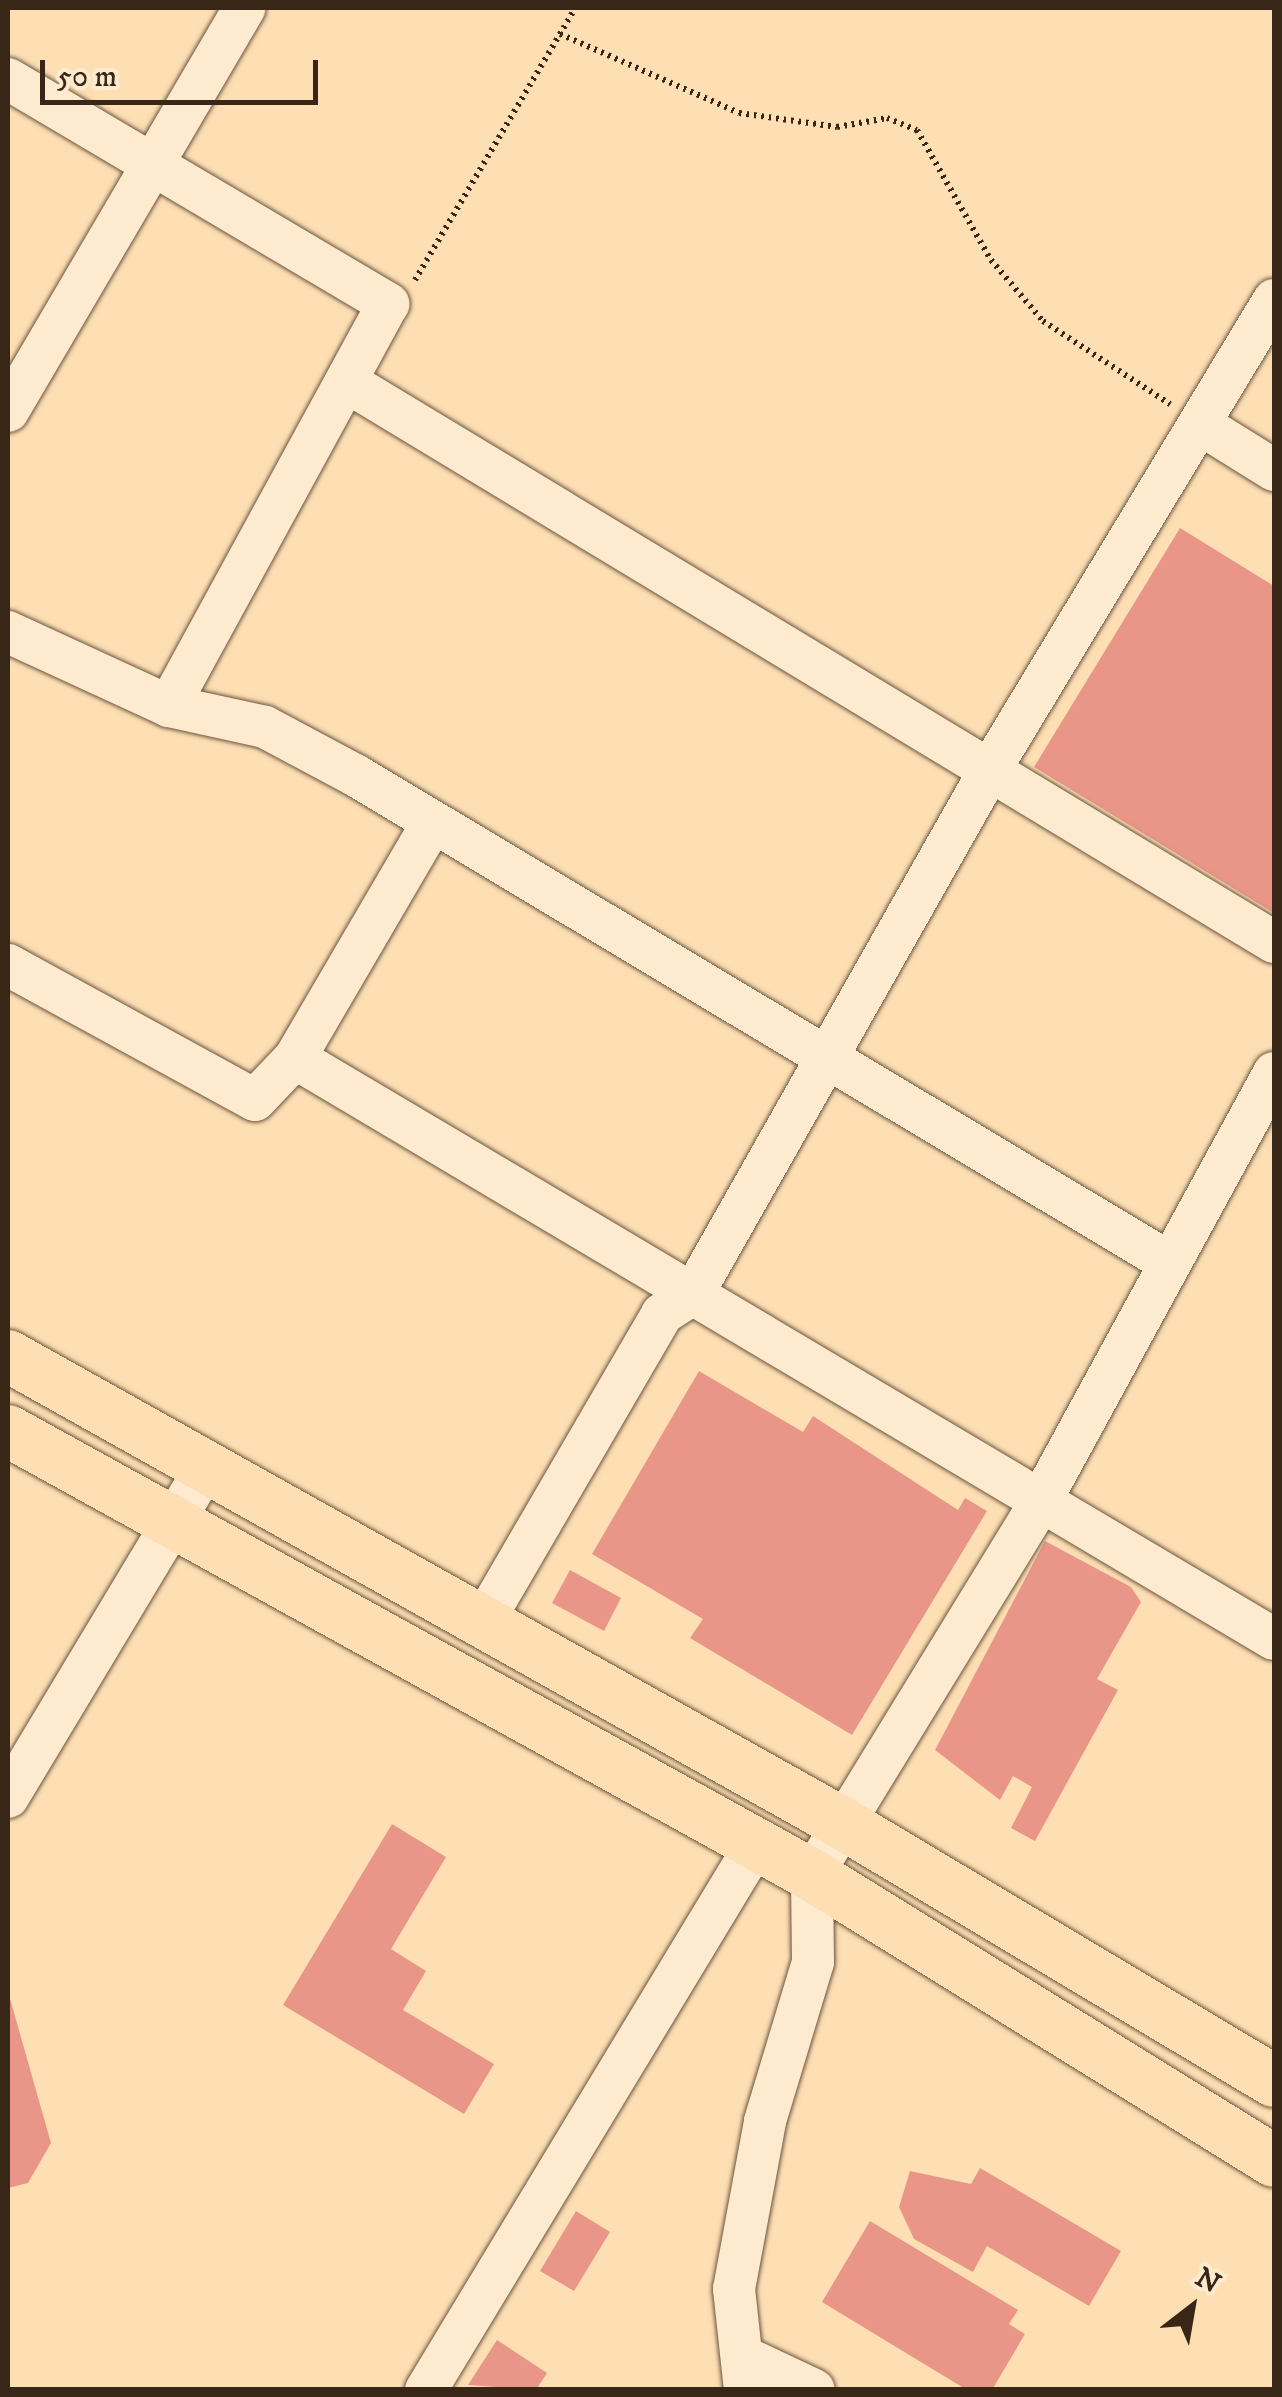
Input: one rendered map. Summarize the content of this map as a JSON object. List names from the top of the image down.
{
  "scale_bar": "50 m",
  "north": "top right"
}
